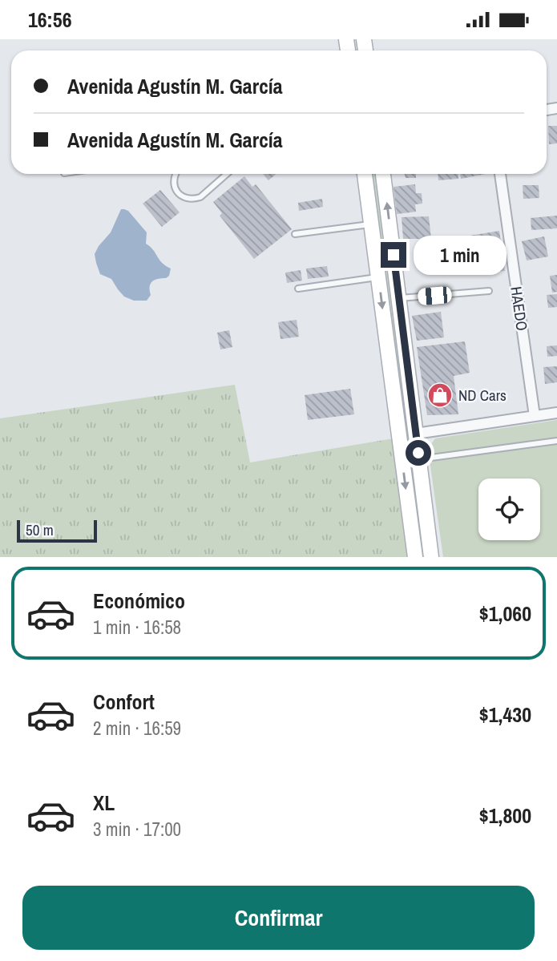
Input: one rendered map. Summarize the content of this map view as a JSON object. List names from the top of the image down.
{
  "streets": {
    "street": ["HAEDO"]
  },
  "places": {
    "shop": ["ND Cars"]
  },
  "scale_bar": "50 m",
  "page": {
    "status": "16:56",
    "banner": ["Avenida Agustín M. García", "Avenida Agustín M. García"],
    "bubble": "1 min",
    "scale": "50 m",
    "list": [
      {
        "name": "Económico",
        "note": "1 min · 16:58",
        "value": "$1,060"
      },
      {
        "name": "Confort",
        "note": "2 min · 16:59",
        "value": "$1,430"
      },
      {
        "name": "XL",
        "note": "3 min · 17:00",
        "value": "$1,800"
      }
    ],
    "buttons": "Confirmar"
  }
}
